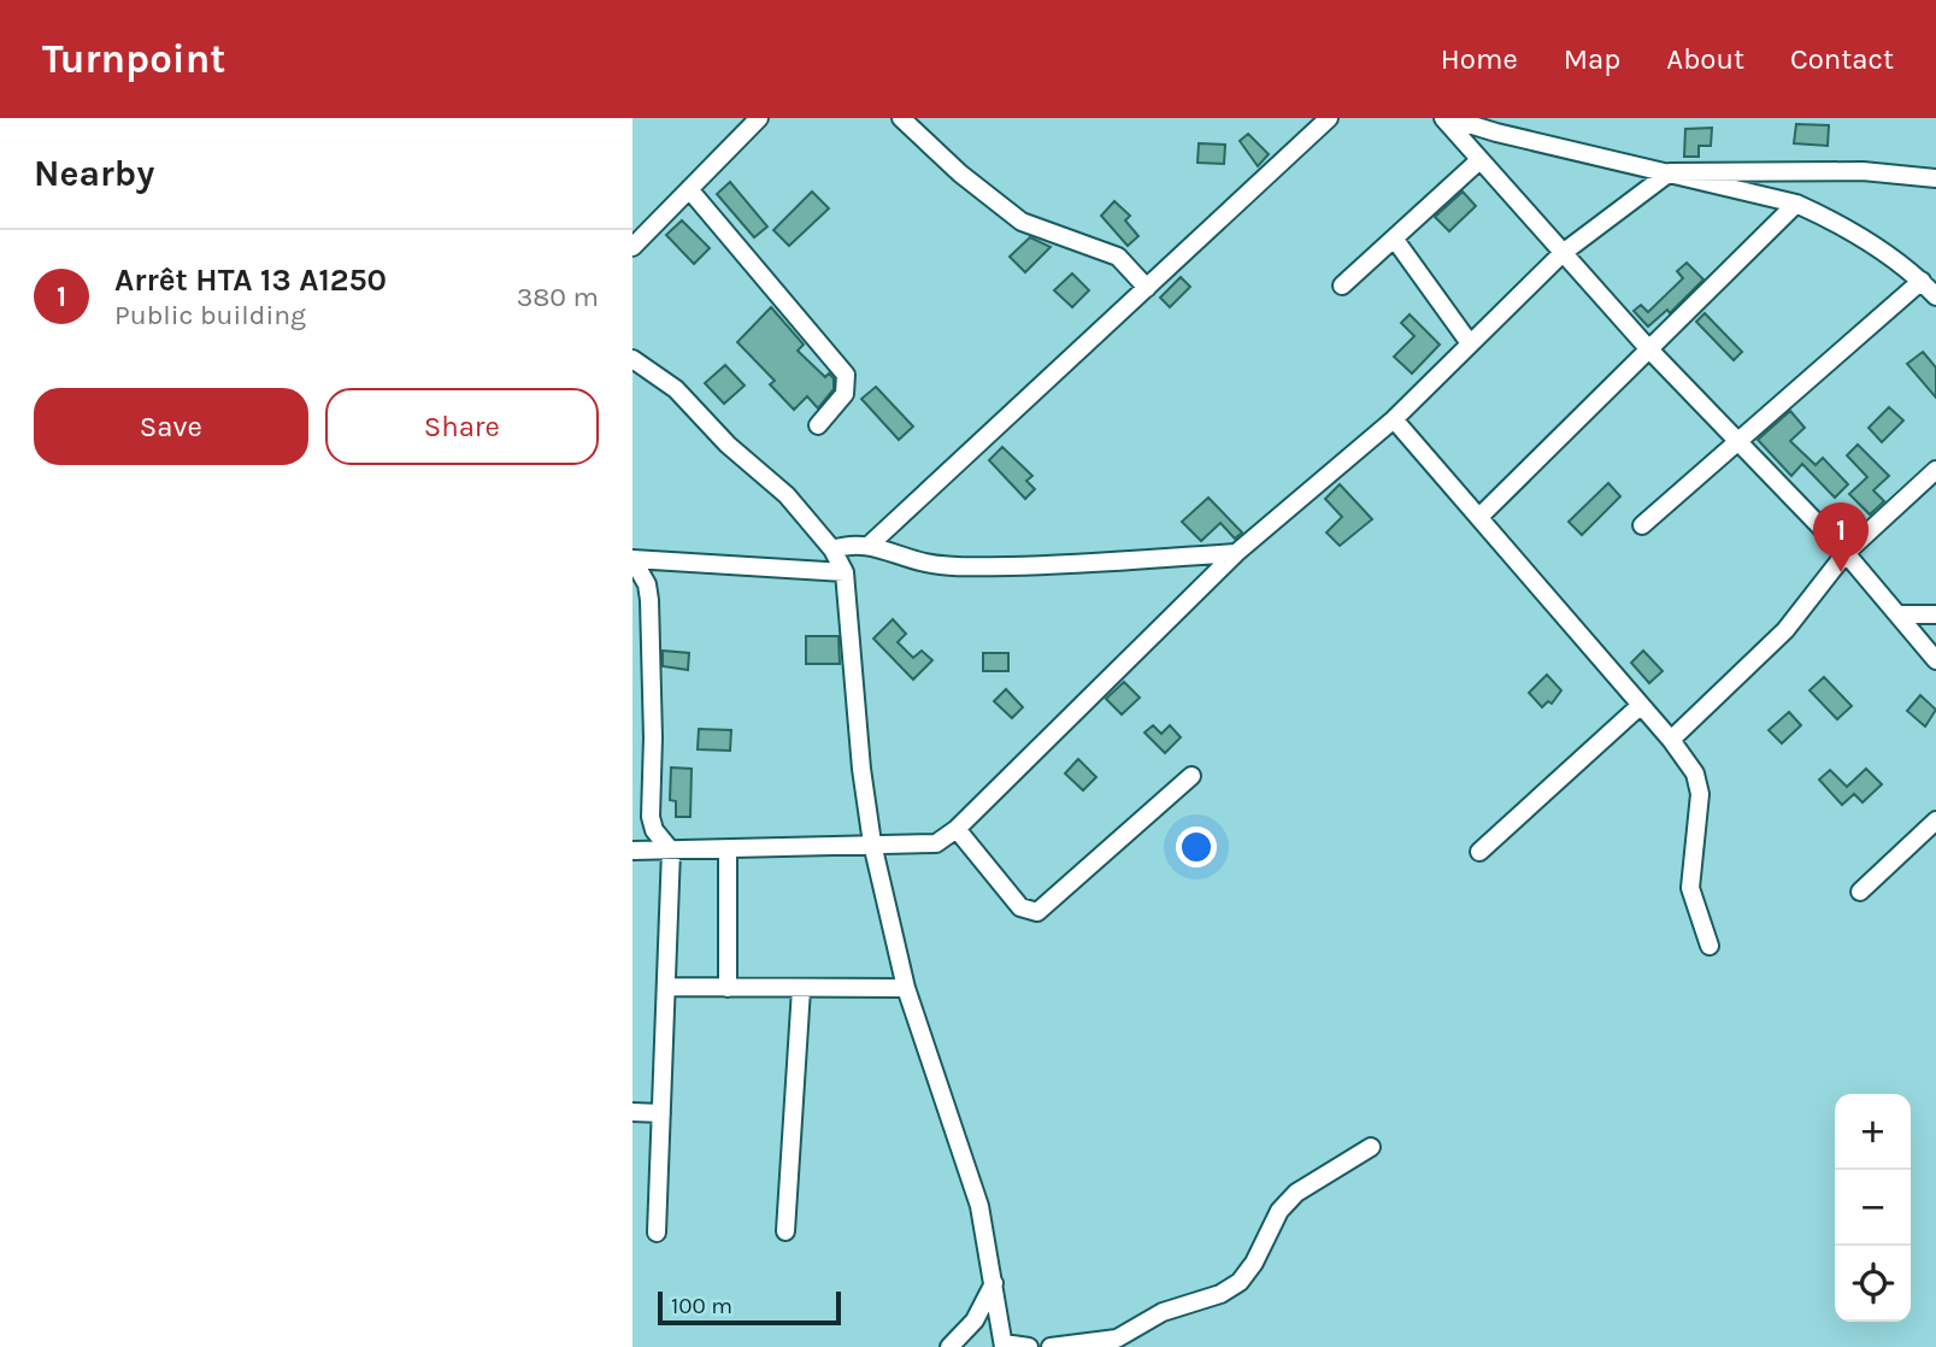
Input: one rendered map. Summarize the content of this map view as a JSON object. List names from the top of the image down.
{
  "scale_bar": "100 m",
  "page": {
    "header": "Turnpoint",
    "nav": [
      "Home",
      "Map",
      "About",
      "Contact"
    ],
    "heading": "Nearby",
    "list": [
      {
        "mark": "1",
        "name": "Arrêt HTA 13 A1250",
        "note": "Public building",
        "value": "380 m"
      }
    ],
    "buttons": ["Save", "Share"],
    "pins": "1",
    "map_buttons": ["+", "−"],
    "scale": "100 m"
  }
}
